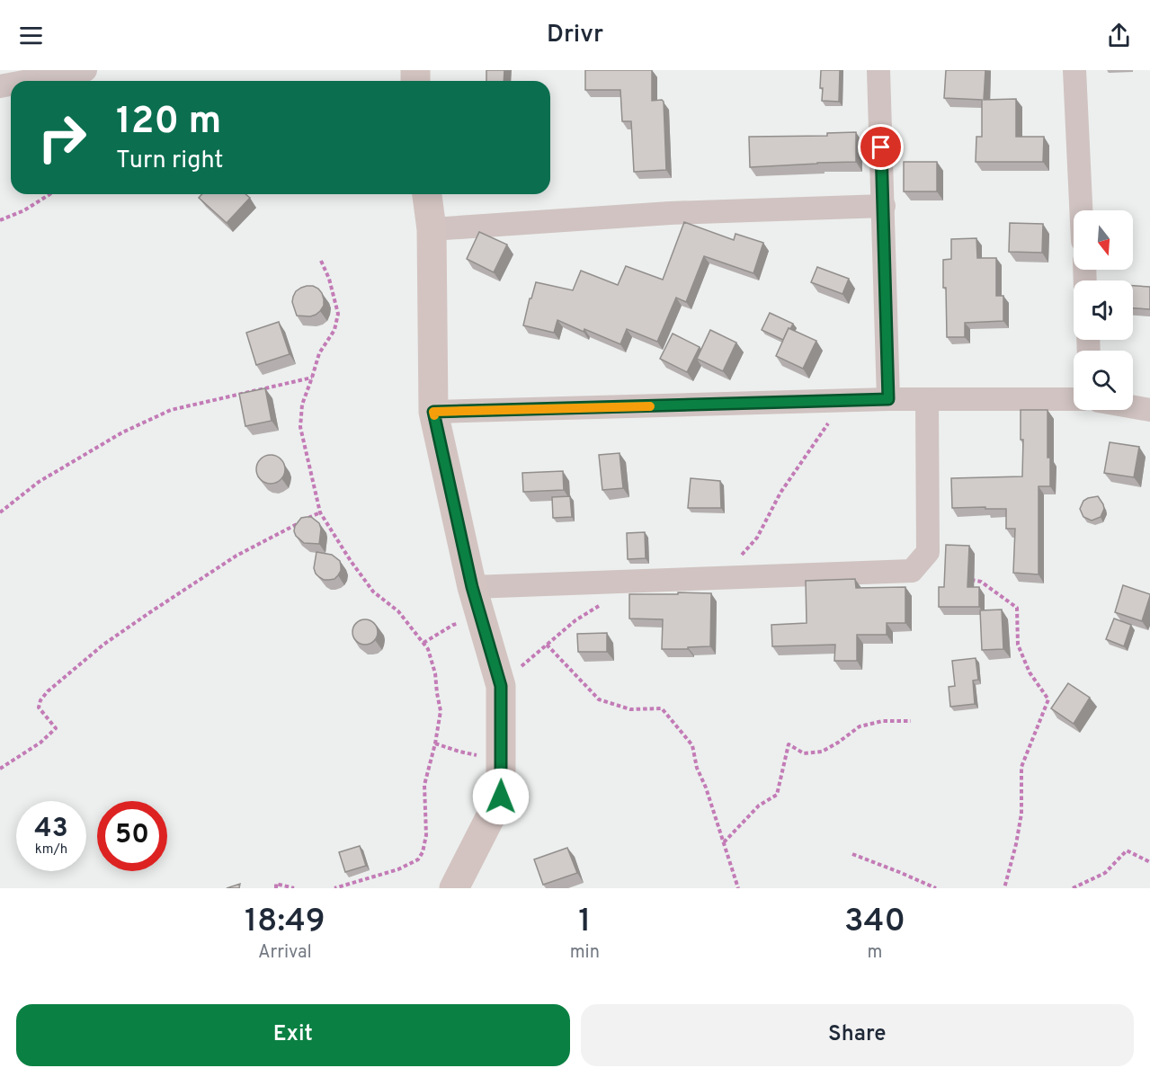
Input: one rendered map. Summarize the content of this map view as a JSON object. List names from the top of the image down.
{
  "north": "bottom",
  "page": {
    "header": "Drivr",
    "turn": ["120 m", "Turn right"],
    "speed": "43 km/h",
    "limit": "50",
    "eta": [
      "18:49",
      "Arrival",
      "1",
      "min",
      "340",
      "m"
    ],
    "buttons": ["Exit", "Share"]
  }
}
